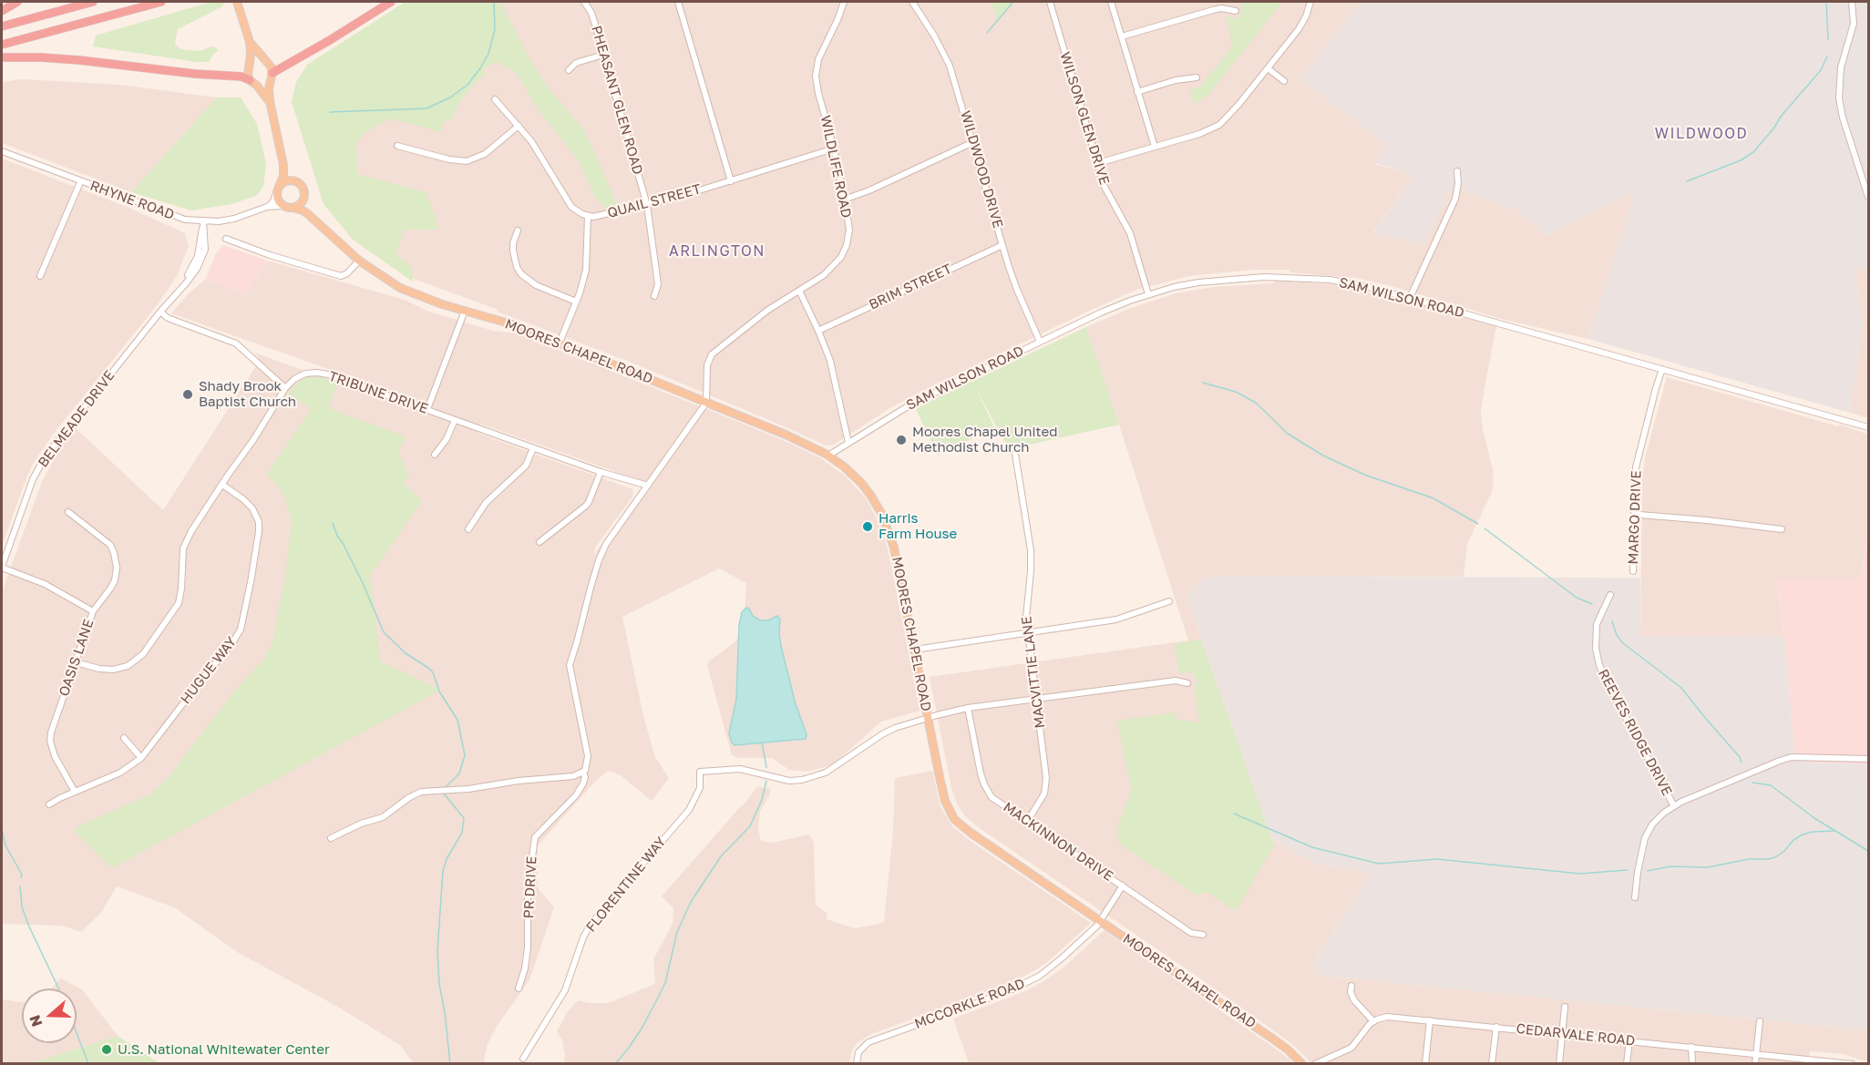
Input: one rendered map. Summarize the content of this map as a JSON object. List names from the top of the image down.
{
  "streets": {
    "main road": ["MOORES CHAPEL ROAD"],
    "street": [
      "PHEASANT GLEN ROAD",
      "WILSON GLEN DRIVE",
      "WILDLIFE ROAD",
      "WILDWOOD DRIVE",
      "RHYNE ROAD",
      "QUAIL STREET",
      "BRIM STREET",
      "SAM WILSON ROAD",
      "TRIBUNE DRIVE",
      "BELMEADE DRIVE",
      "MARGO DRIVE",
      "OASIS LANE",
      "HUGUE WAY",
      "MACVITTIE LANE",
      "REEVES RIDGE DRIVE",
      "MACKINNON DRIVE",
      "FLORENTINE WAY",
      "PR DRIVE",
      "MCCORKLE ROAD",
      "CEDARVALE ROAD"
    ]
  },
  "crossings": [
    ["PHEASANT GLEN ROAD", "QUAIL STREET"],
    ["WILSON GLEN DRIVE", "SAM WILSON ROAD"],
    ["WILDLIFE ROAD", "QUAIL STREET"],
    ["WILDLIFE ROAD", "MOORES CHAPEL ROAD"],
    ["WILDLIFE ROAD", "PR DRIVE"],
    ["WILDWOOD DRIVE", "BRIM STREET"],
    ["WILDWOOD DRIVE", "SAM WILSON ROAD"],
    ["RHYNE ROAD", "MOORES CHAPEL ROAD"],
    ["RHYNE ROAD", "BELMEADE DRIVE"],
    ["SAM WILSON ROAD", "MOORES CHAPEL ROAD"],
    ["SAM WILSON ROAD", "MARGO DRIVE"],
    ["MOORES CHAPEL ROAD", "FLORENTINE WAY"],
    ["MOORES CHAPEL ROAD", "PR DRIVE"],
    ["MOORES CHAPEL ROAD", "MCCORKLE ROAD"],
    ["TRIBUNE DRIVE", "OASIS LANE"],
    ["TRIBUNE DRIVE", "HUGUE WAY"],
    ["TRIBUNE DRIVE", "PR DRIVE"],
    ["OASIS LANE", "HUGUE WAY"],
    ["MACVITTIE LANE", "MACKINNON DRIVE"],
    ["MACKINNON DRIVE", "MCCORKLE ROAD"]
  ],
  "districts": ["WILDWOOD", "ARLINGTON"],
  "places": [
    "Shady Brook Baptist Church",
    "Moores Chapel United Methodist Church",
    "Harris Farm House",
    "U.S. National Whitewater Center"
  ],
  "north": "left"
}
